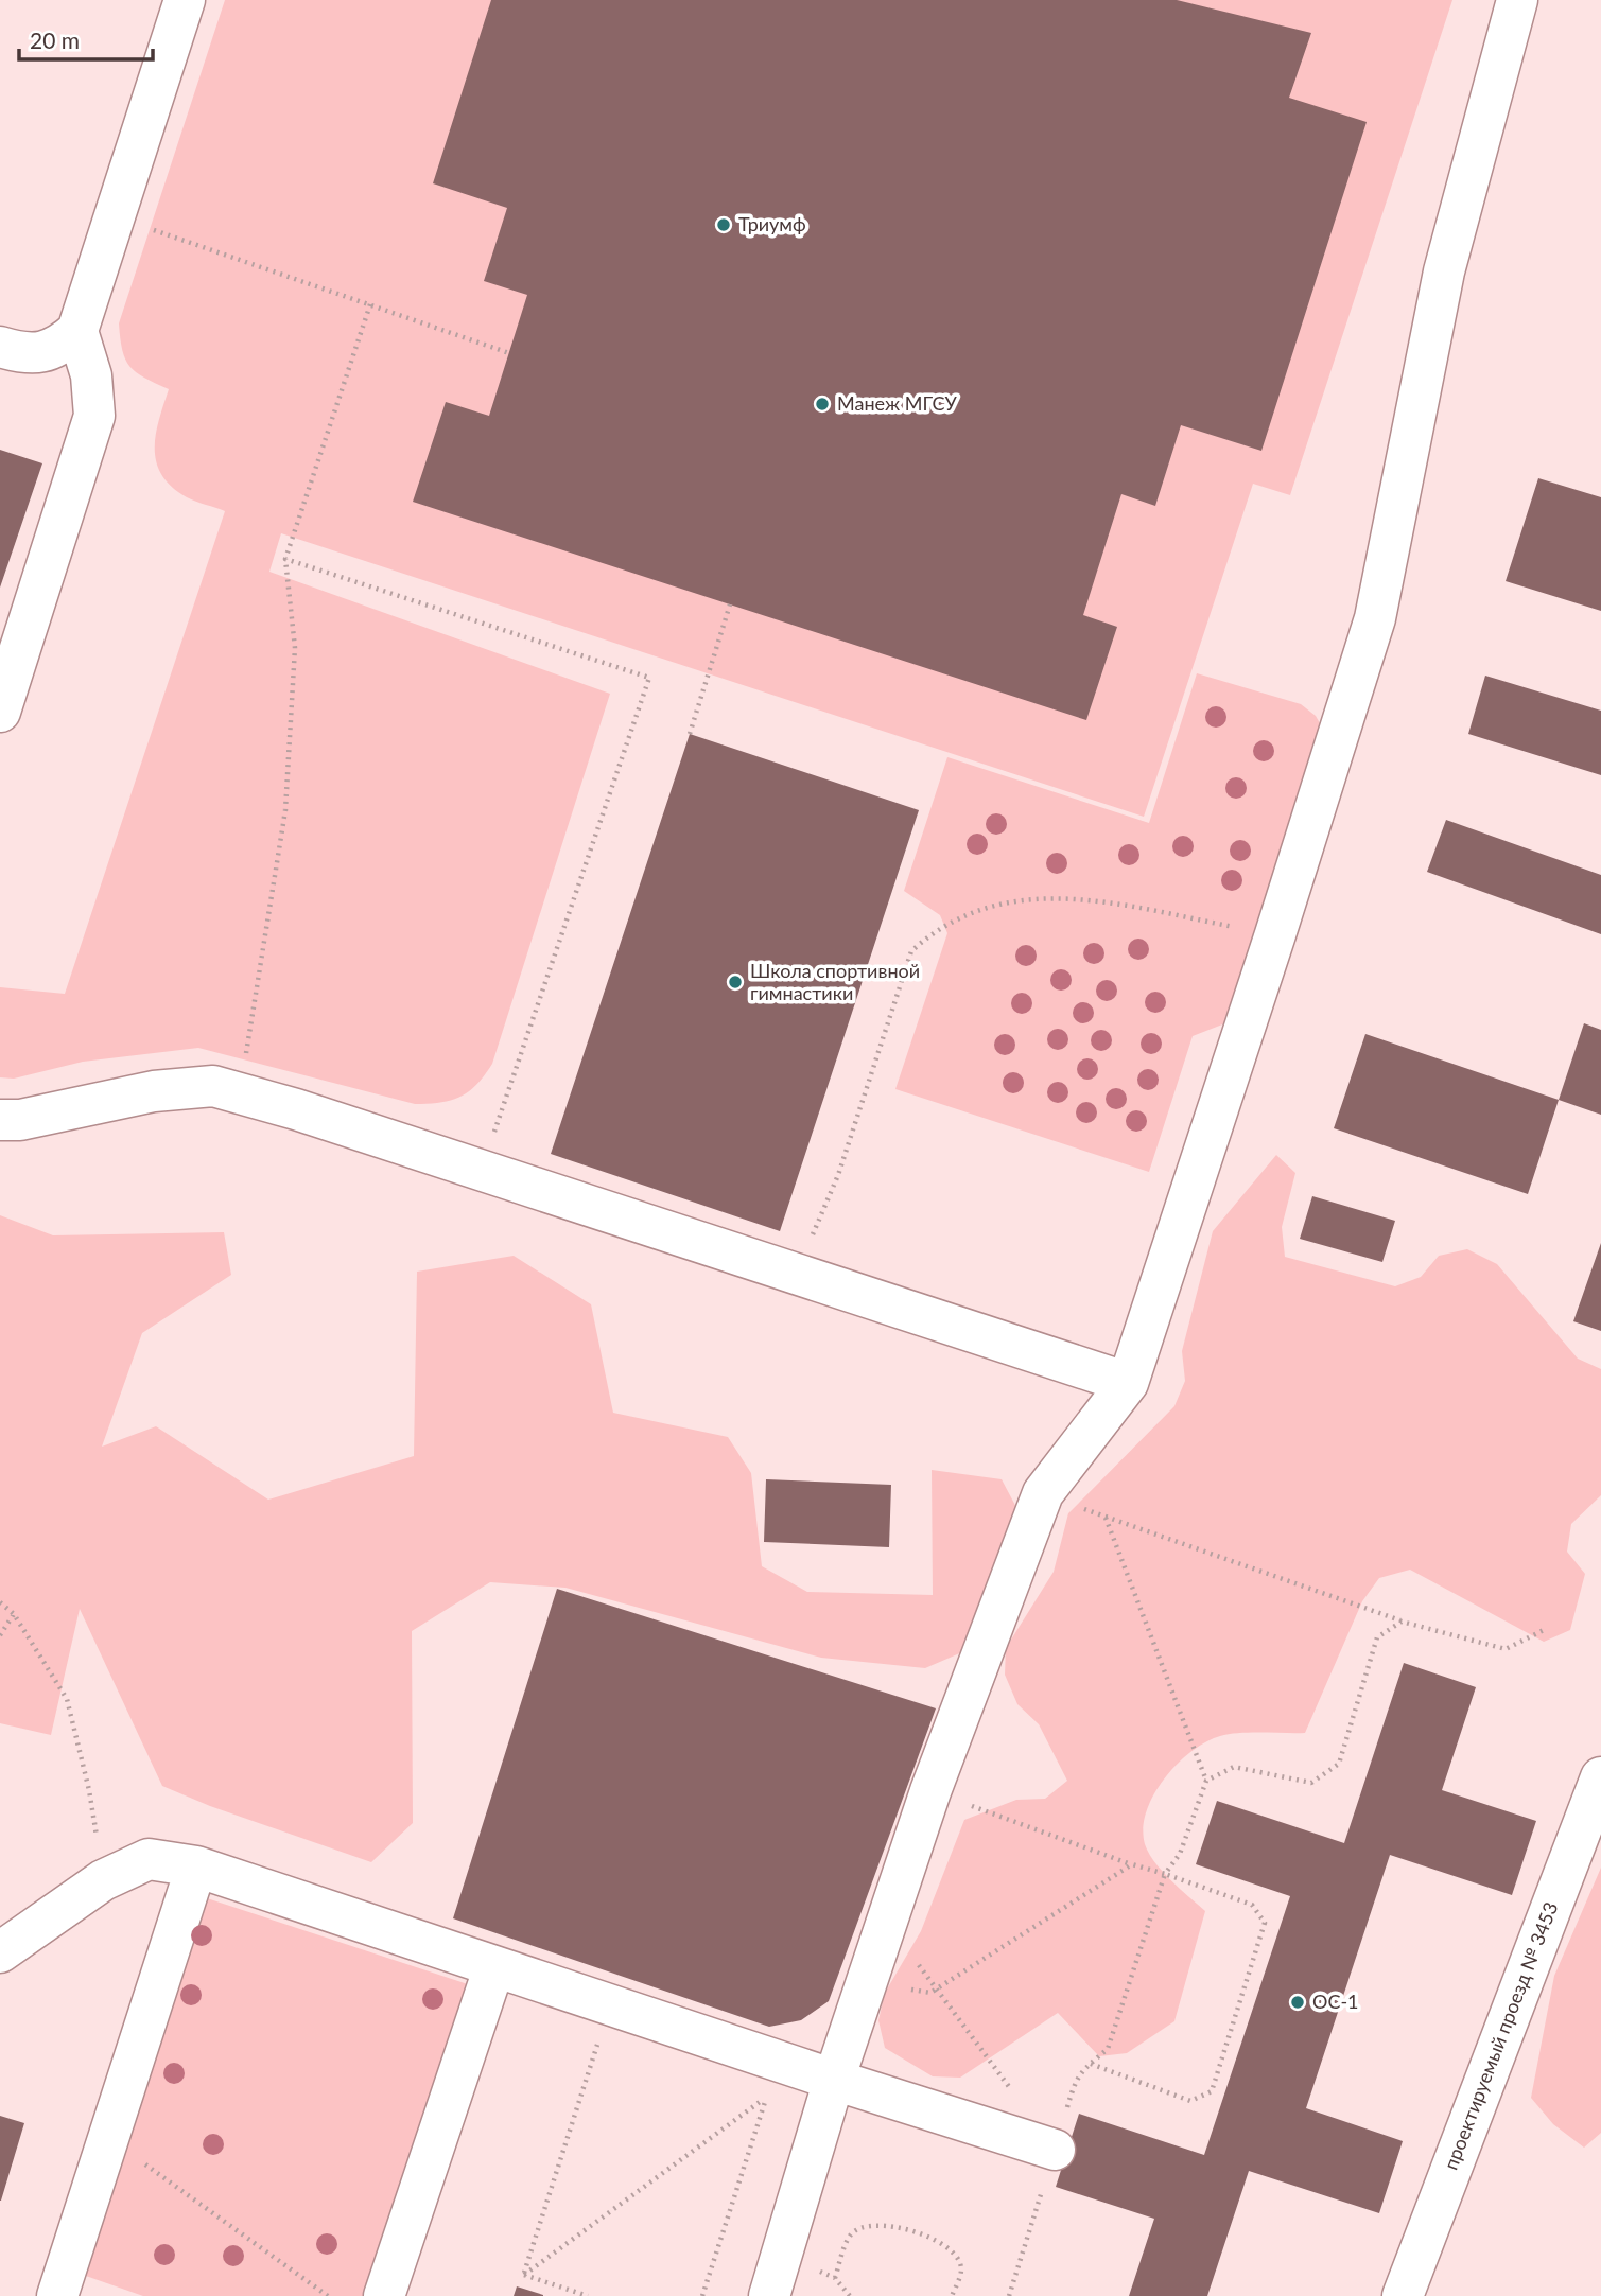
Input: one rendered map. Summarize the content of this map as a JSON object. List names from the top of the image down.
{
  "streets": {
    "street": ["проектируемый проезд № 3453"]
  },
  "places": [
    "Триумф",
    "Манеж МГСУ",
    "Школа спортивной гимнастики",
    "ОС-1"
  ],
  "scale_bar": "20 m"
}
